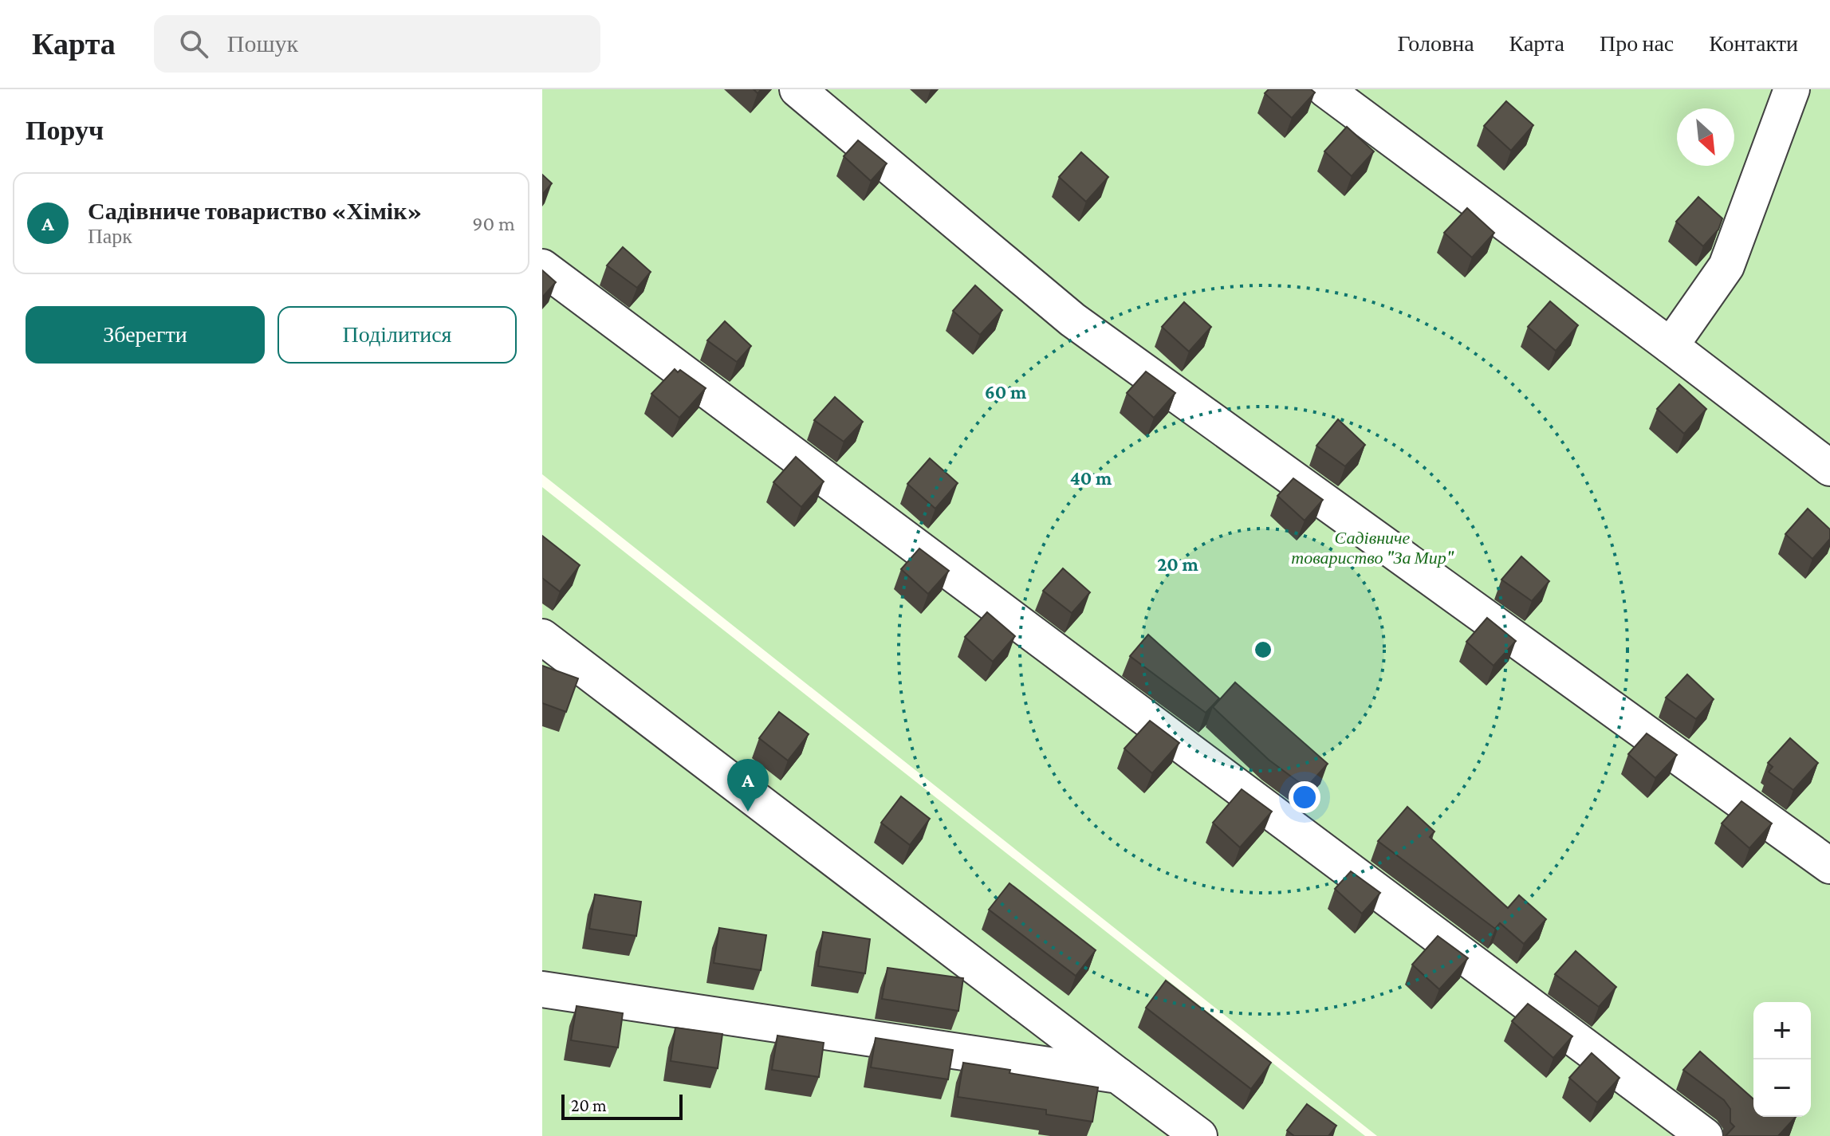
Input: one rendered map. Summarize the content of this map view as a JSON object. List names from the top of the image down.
{
  "parks": ["Садівниче товариство \"За Мир\""],
  "scale_bar": "20 m",
  "north": "bottom right",
  "page": {
    "header": "Карта",
    "search": "Пошук",
    "nav": [
      "Головна",
      "Карта",
      "Про нас",
      "Контакти"
    ],
    "heading": "Поруч",
    "list": [
      {
        "mark": "A",
        "name": "Садівниче товариство «Хімік»",
        "note": "Парк",
        "value": "90 m"
      }
    ],
    "buttons": ["Зберегти", "Поділитися"],
    "pins": "A",
    "map_buttons": ["+", "−"],
    "scale": "20 m"
  },
  "rings": ["60 m", "40 m", "20 m"]
}
